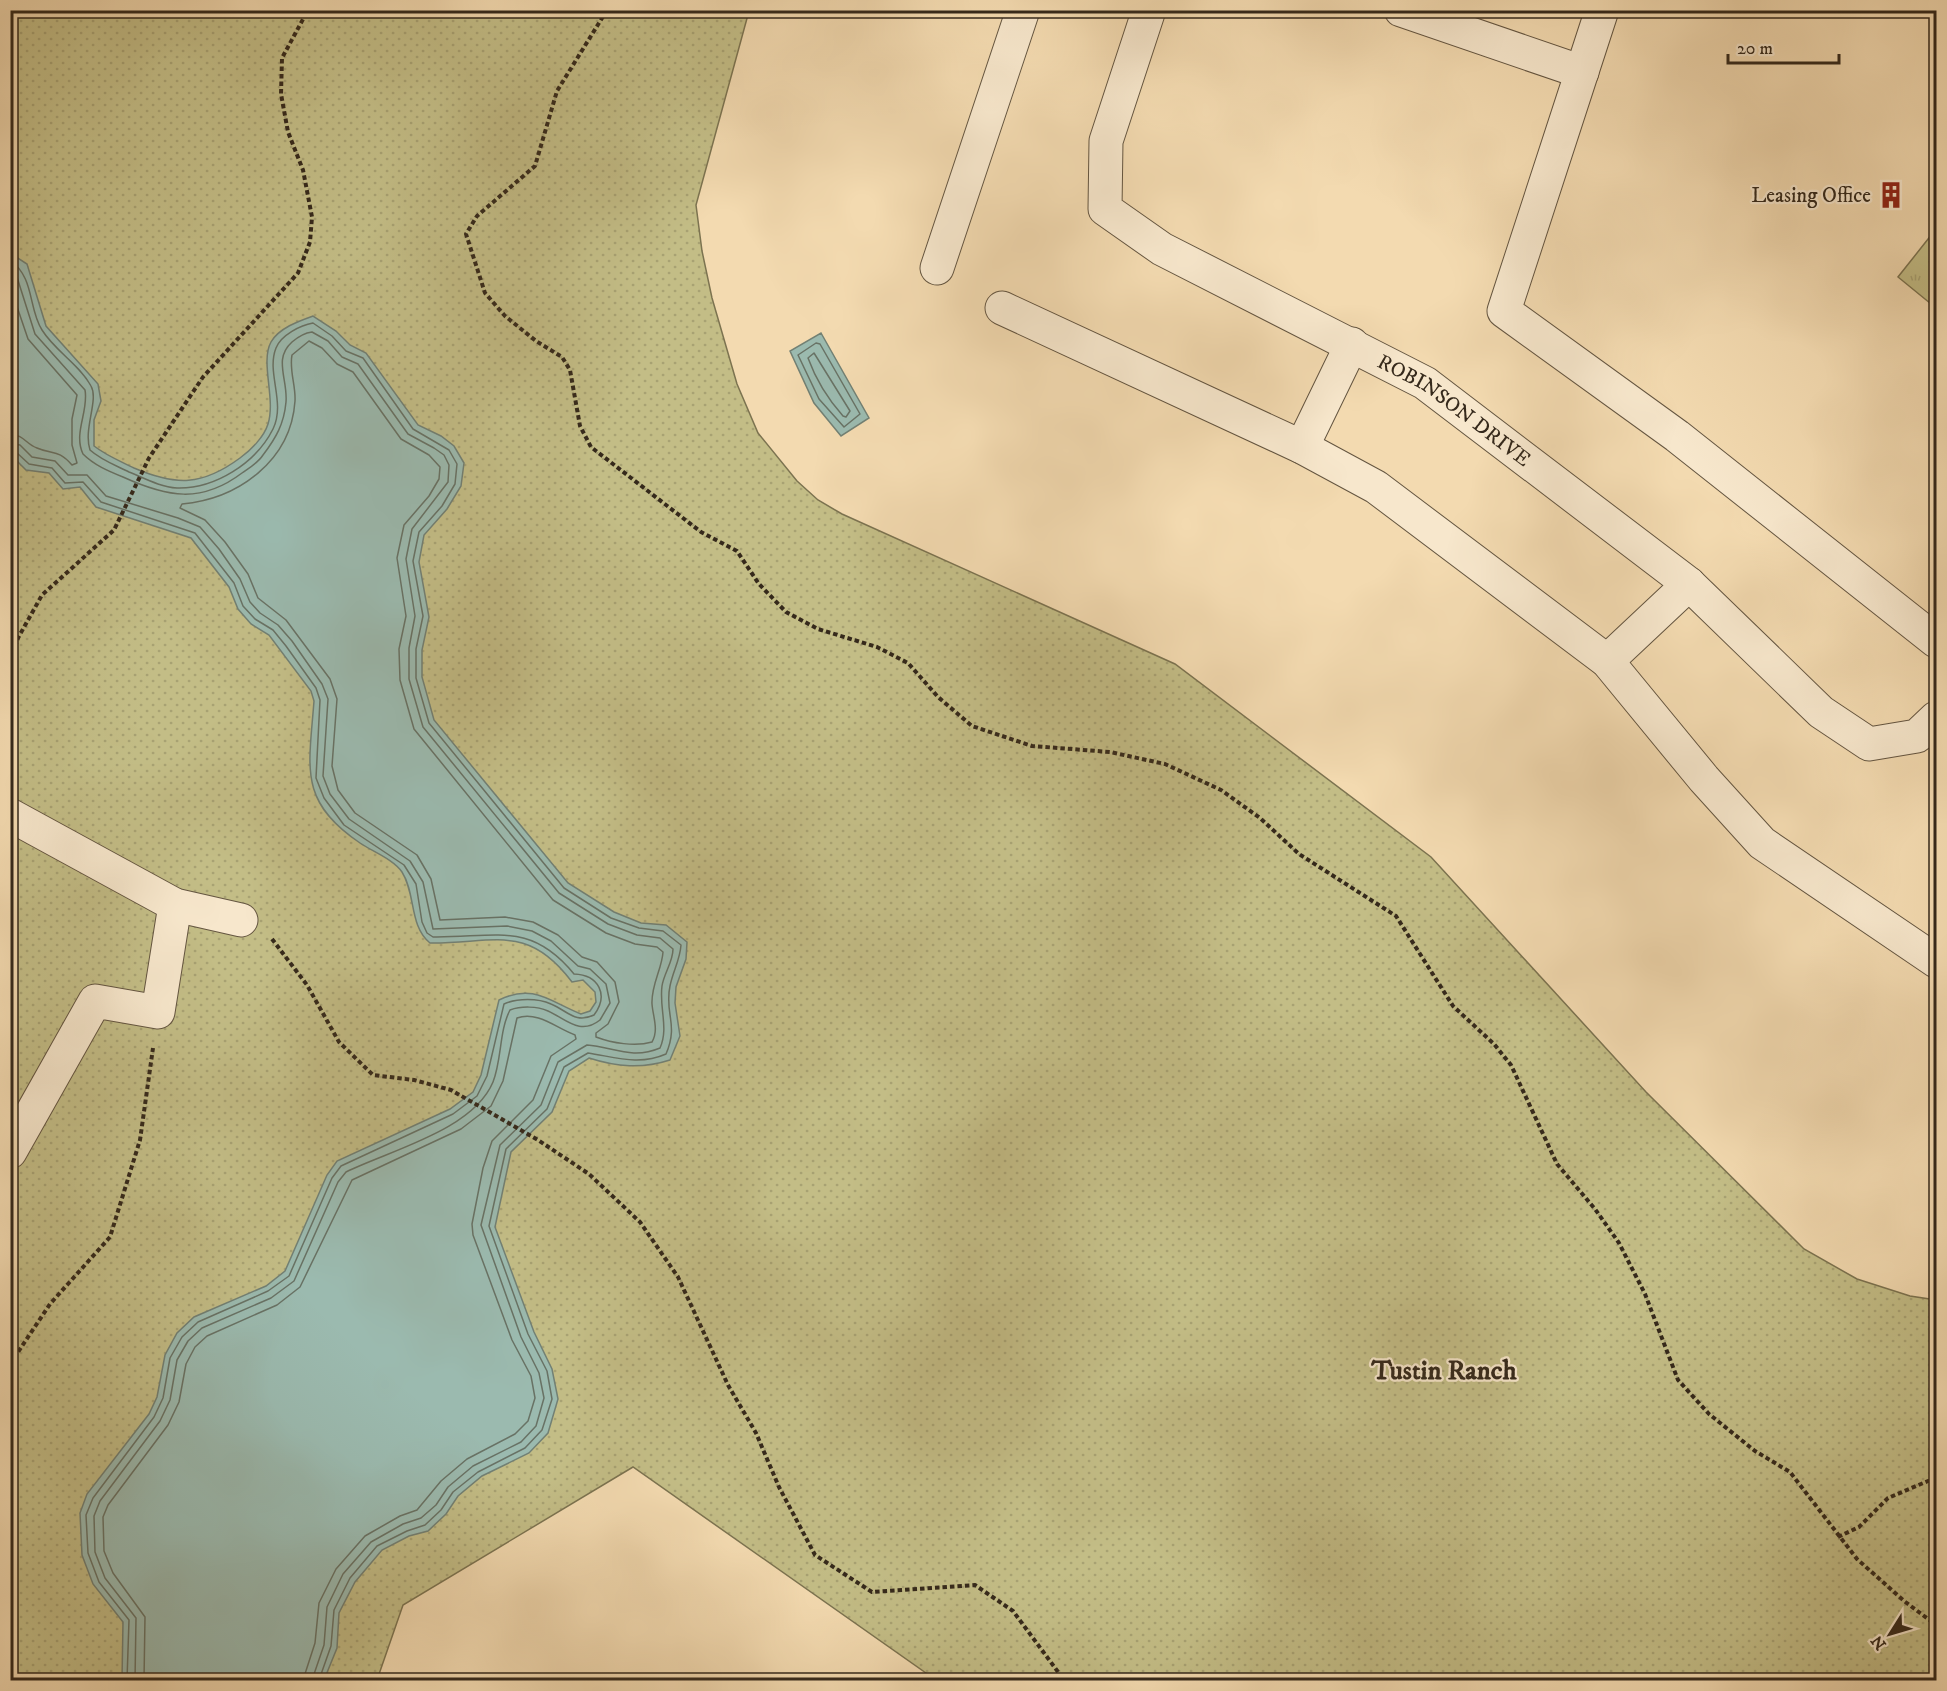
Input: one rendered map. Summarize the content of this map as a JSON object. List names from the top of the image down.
{
  "streets": {
    "street": ["ROBINSON DRIVE"]
  },
  "districts": ["Tustin Ranch"],
  "places": {
    "building": ["Leasing Office"]
  },
  "scale_bar": "20 m",
  "north": "bottom left"
}
